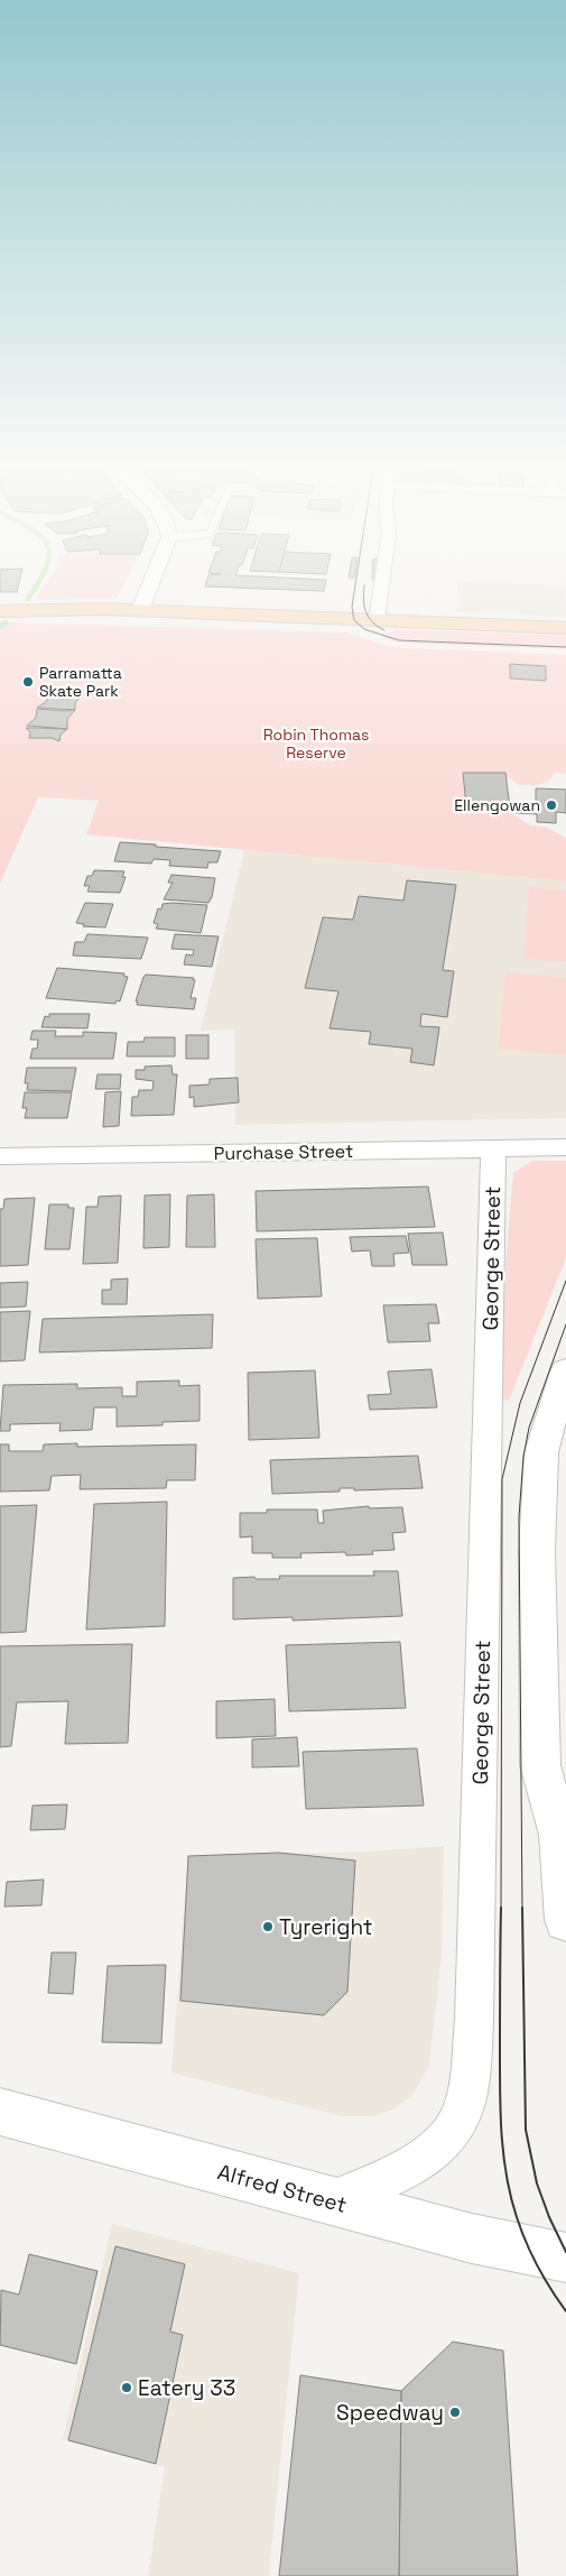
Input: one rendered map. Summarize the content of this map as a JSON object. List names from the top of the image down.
{
  "streets": {
    "street": ["Purchase Street", "George Street", "Alfred Street"]
  },
  "crossings": [
    ["Purchase Street", "George Street"],
    ["George Street", "Alfred Street"]
  ],
  "parks": ["Robin Thomas Reserve"],
  "places": [
    "Parramatta Skate Park",
    "Ellengowan",
    "Tyreright",
    "Eatery 33",
    "Speedway"
  ]
}
